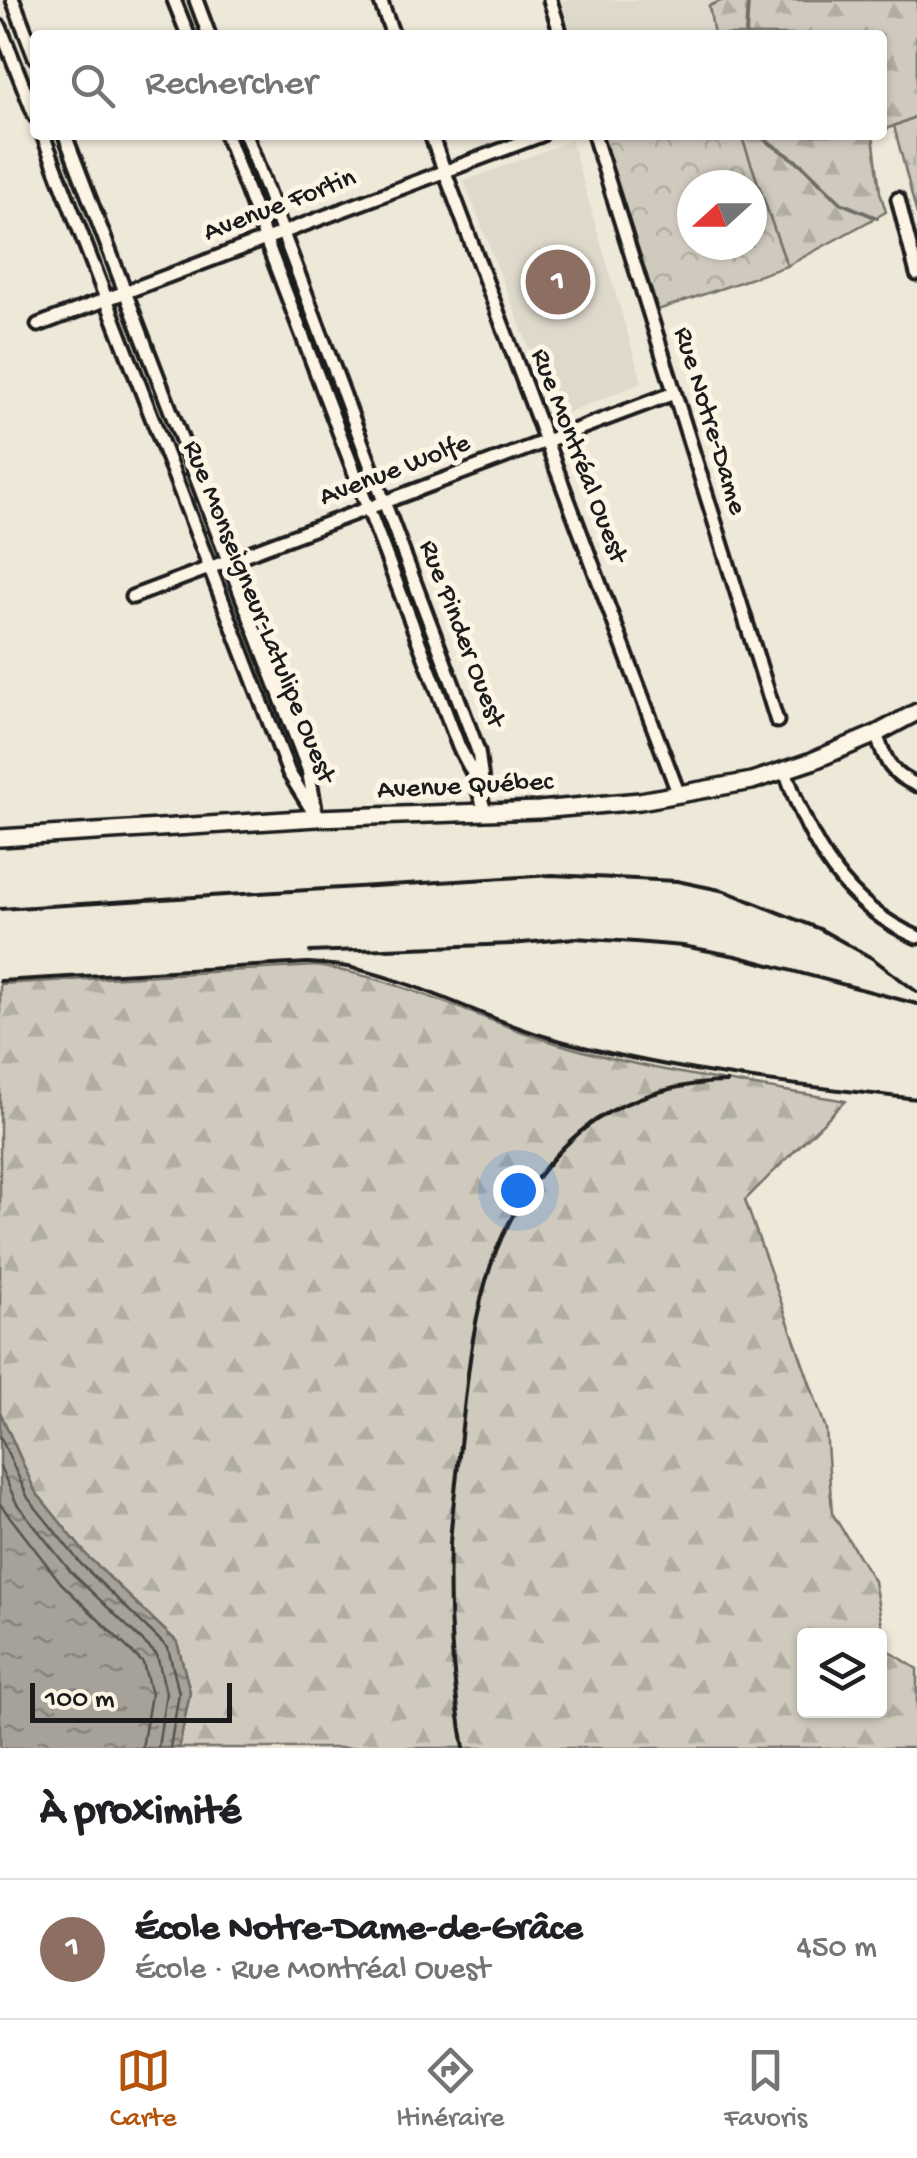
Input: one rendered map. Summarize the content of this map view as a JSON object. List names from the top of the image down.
{
  "streets": {
    "main road": ["Avenue Québec"],
    "street": [
      "Avenue Fortin",
      "Rue Notre-Dame",
      "Rue Montréal Ouest",
      "Avenue Wolfe",
      "Rue Monseigneur-Latulipe Ouest",
      "Rue Pinder Ouest"
    ]
  },
  "crossings": [
    ["Avenue Fortin", "Rue Montréal Ouest"],
    ["Avenue Fortin", "Rue Monseigneur-Latulipe Ouest"],
    ["Avenue Fortin", "Rue Pinder Ouest"],
    ["Rue Notre-Dame", "Avenue Wolfe"],
    ["Rue Montréal Ouest", "Avenue Wolfe"],
    ["Rue Montréal Ouest", "Avenue Québec"],
    ["Avenue Wolfe", "Rue Monseigneur-Latulipe Ouest"],
    ["Avenue Wolfe", "Rue Pinder Ouest"],
    ["Rue Monseigneur-Latulipe Ouest", "Avenue Québec"],
    ["Rue Pinder Ouest", "Avenue Québec"]
  ],
  "scale_bar": "100 m",
  "north": "left",
  "page": {
    "search": "Rechercher",
    "pins": "1",
    "scale": "100 m",
    "heading": "À proximité",
    "list": [
      {
        "mark": "1",
        "name": "École Notre-Dame-de-Grâce",
        "note": "École · Rue Montréal Ouest",
        "value": "450 m"
      }
    ],
    "nav": ["Carte", "Itinéraire", "Favoris"]
  }
}
